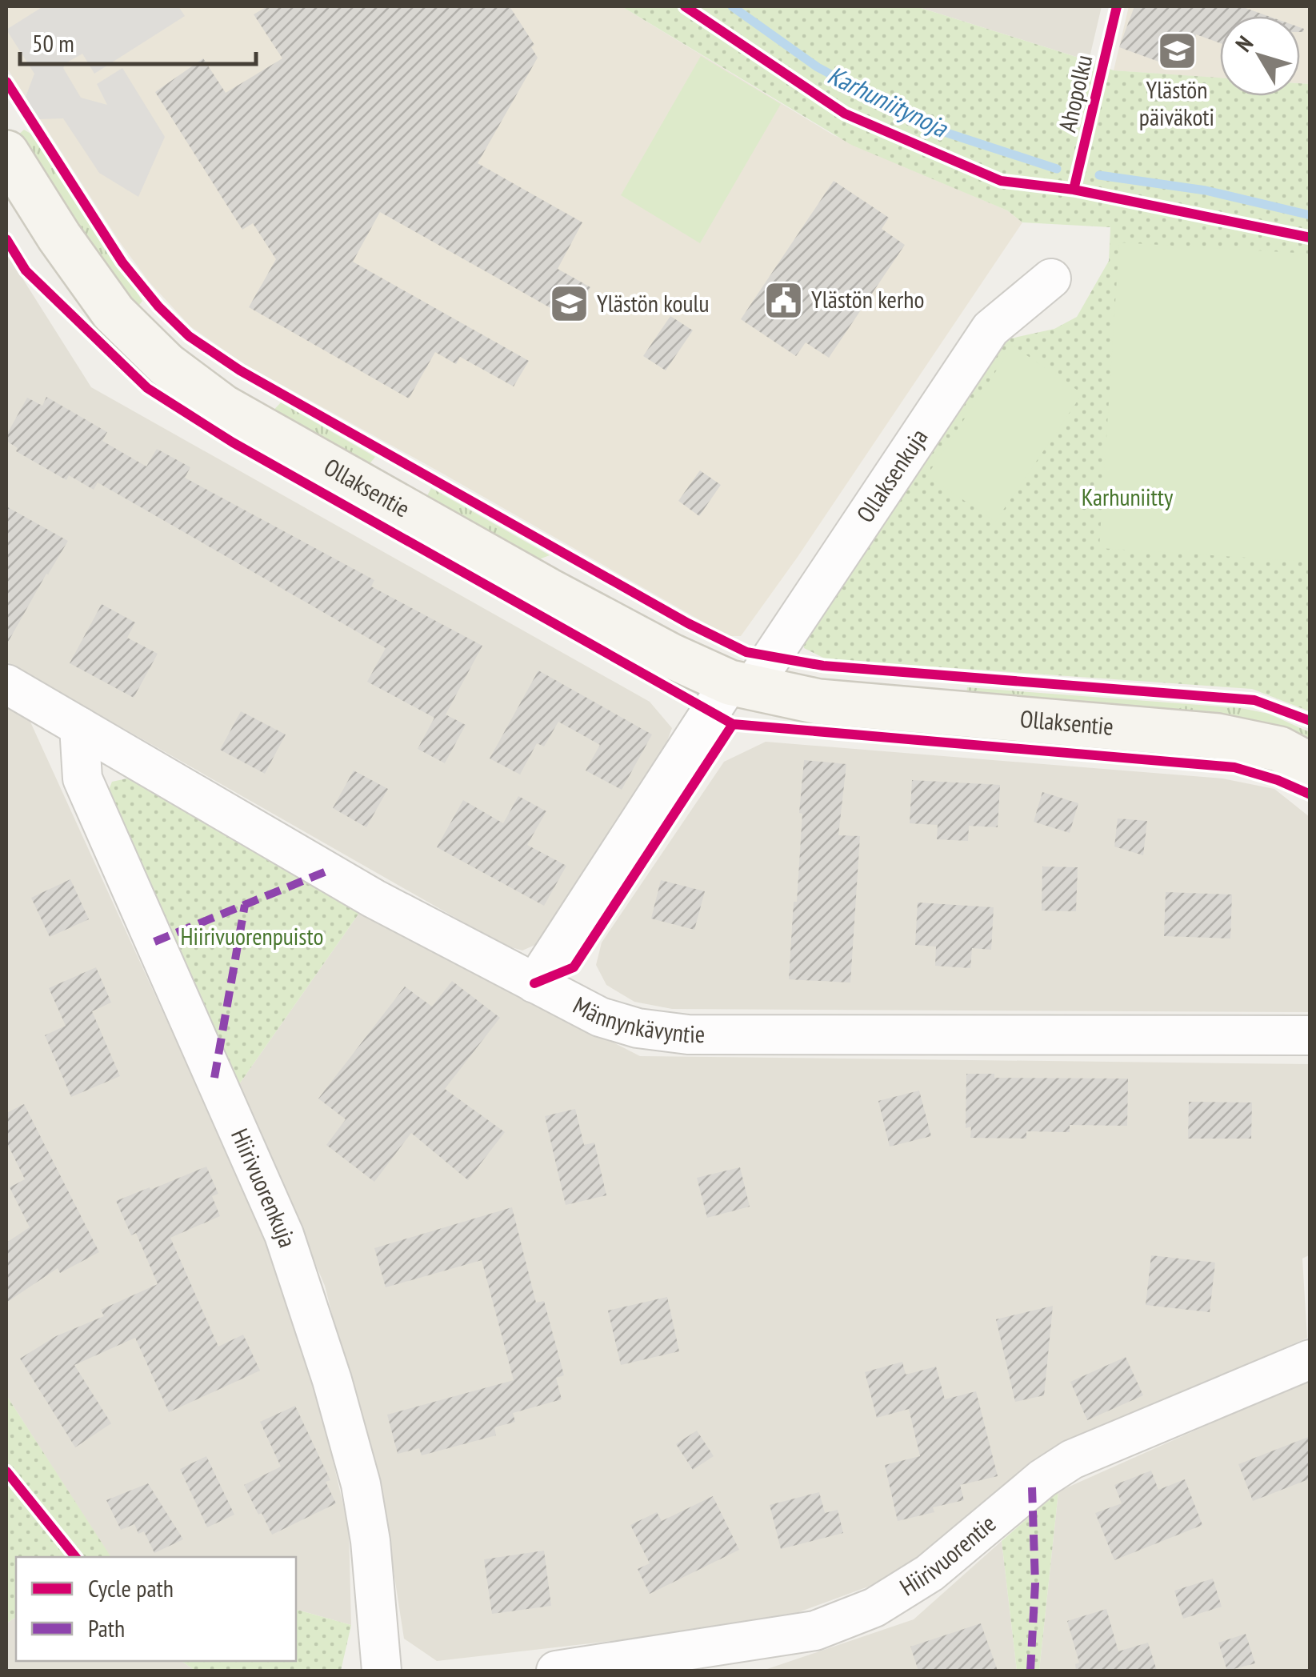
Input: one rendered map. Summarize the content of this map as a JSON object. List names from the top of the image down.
{
  "streets": {
    "street": [
      "Ollaksenkuja",
      "Ollaksentie",
      "Männynkävyntie",
      "Hiirivuorenkuja",
      "Hiirivuorentie"
    ],
    "cycle path": ["Ahopolku"]
  },
  "crossings": [
    ["Ollaksenkuja", "Ollaksentie"],
    ["Ollaksenkuja", "Männynkävyntie"],
    ["Männynkävyntie", "Hiirivuorenkuja"]
  ],
  "water": ["Karhuniitynoja"],
  "parks": ["Karhuniitty", "Hiirivuorenpuisto"],
  "places": {
    "school or university": ["Ylästön päiväkoti", "Ylästön koulu"],
    "public building": ["Ylästön kerho"]
  },
  "legend": ["Cycle path", "Path"],
  "scale_bar": "50 m",
  "north": "top left"
}
